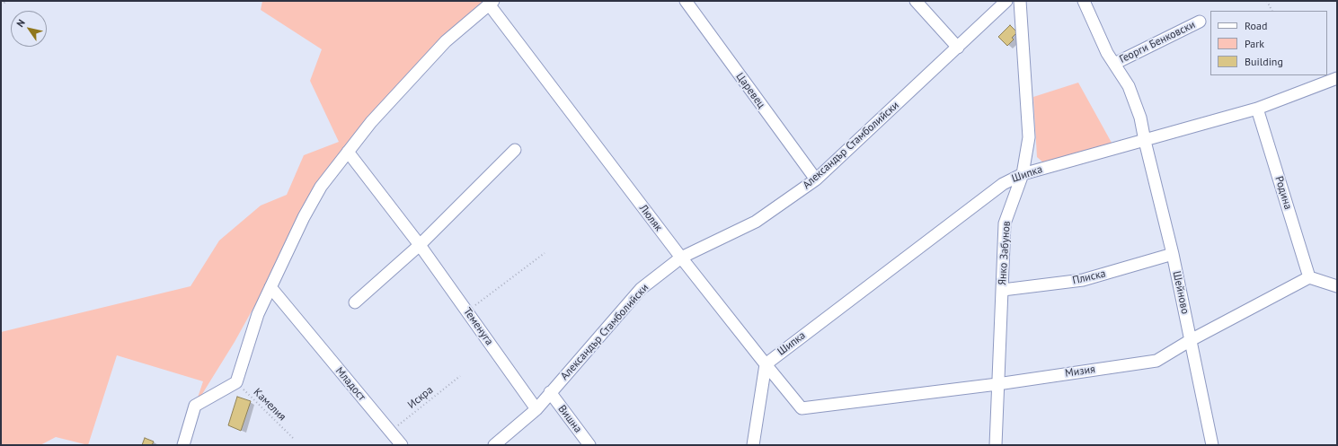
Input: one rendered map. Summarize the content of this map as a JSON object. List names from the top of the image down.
{
  "streets": {
    "street": [
      "Георги Бенковски",
      "Царевец",
      "Александър Стамболийски",
      "Шипка",
      "Родина",
      "Люляк",
      "Янко Забунов",
      "Плиска",
      "Шейново",
      "Теменуга",
      "Мизия",
      "Младост",
      "Вишна"
    ],
    "path": ["Искра", "Камелия"]
  },
  "crossings": [
    ["Георги Бенковски", "Шейново"],
    ["Царевец", "Александър Стамболийски"],
    ["Александър Стамболийски", "Люляк"],
    ["Александър Стамболийски", "Теменуга"],
    ["Александър Стамболийски", "Вишна"],
    ["Шипка", "Родина"],
    ["Шипка", "Люляк"],
    ["Шипка", "Янко Забунов"],
    ["Шипка", "Шейново"],
    ["Родина", "Мизия"],
    ["Люляк", "Мизия"],
    ["Янко Забунов", "Плиска"],
    ["Янко Забунов", "Мизия"],
    ["Плиска", "Шейново"],
    ["Шейново", "Мизия"],
    ["Младост", "Искра"]
  ],
  "legend": ["Road", "Park", "Building"],
  "north": "top left"
}
